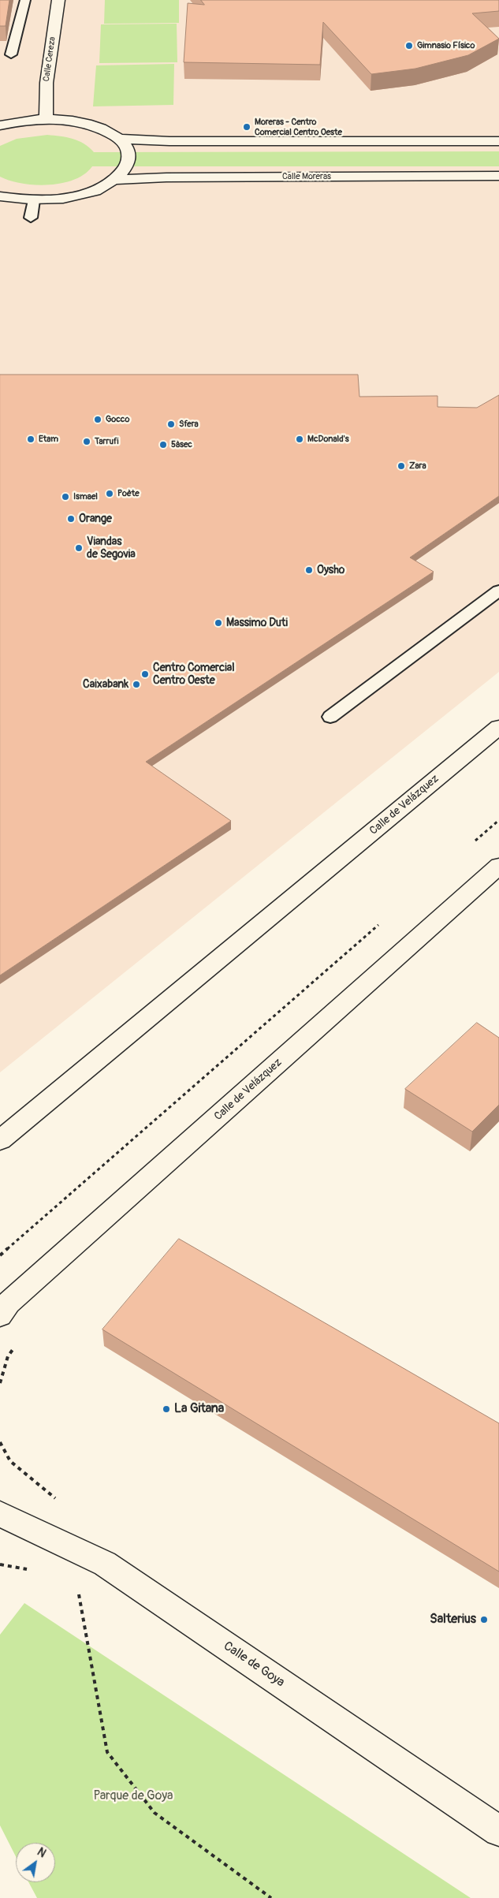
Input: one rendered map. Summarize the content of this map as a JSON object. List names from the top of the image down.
{
  "streets": {
    "street": [
      "Calle Cereza",
      "Calle Moreras",
      "Calle de Velázquez",
      "Calle de Goya"
    ]
  },
  "parks": ["Parque de Goya"],
  "places": [
    "Gimnasio Físico",
    "Moreras - Centro Comercial Centro Oeste",
    "Gocco",
    "Sfera",
    "Etam",
    "McDonald's",
    "Tarrufi",
    "5àsec",
    "Zara",
    "Poète",
    "Ismael",
    "Orange",
    "Viandas de Segovia",
    "Oysho",
    "Massimo Duti",
    "Centro Comercial Centro Oeste",
    "Caixabank",
    "La Gitana",
    "Salterius"
  ],
  "north": "top right"
}
